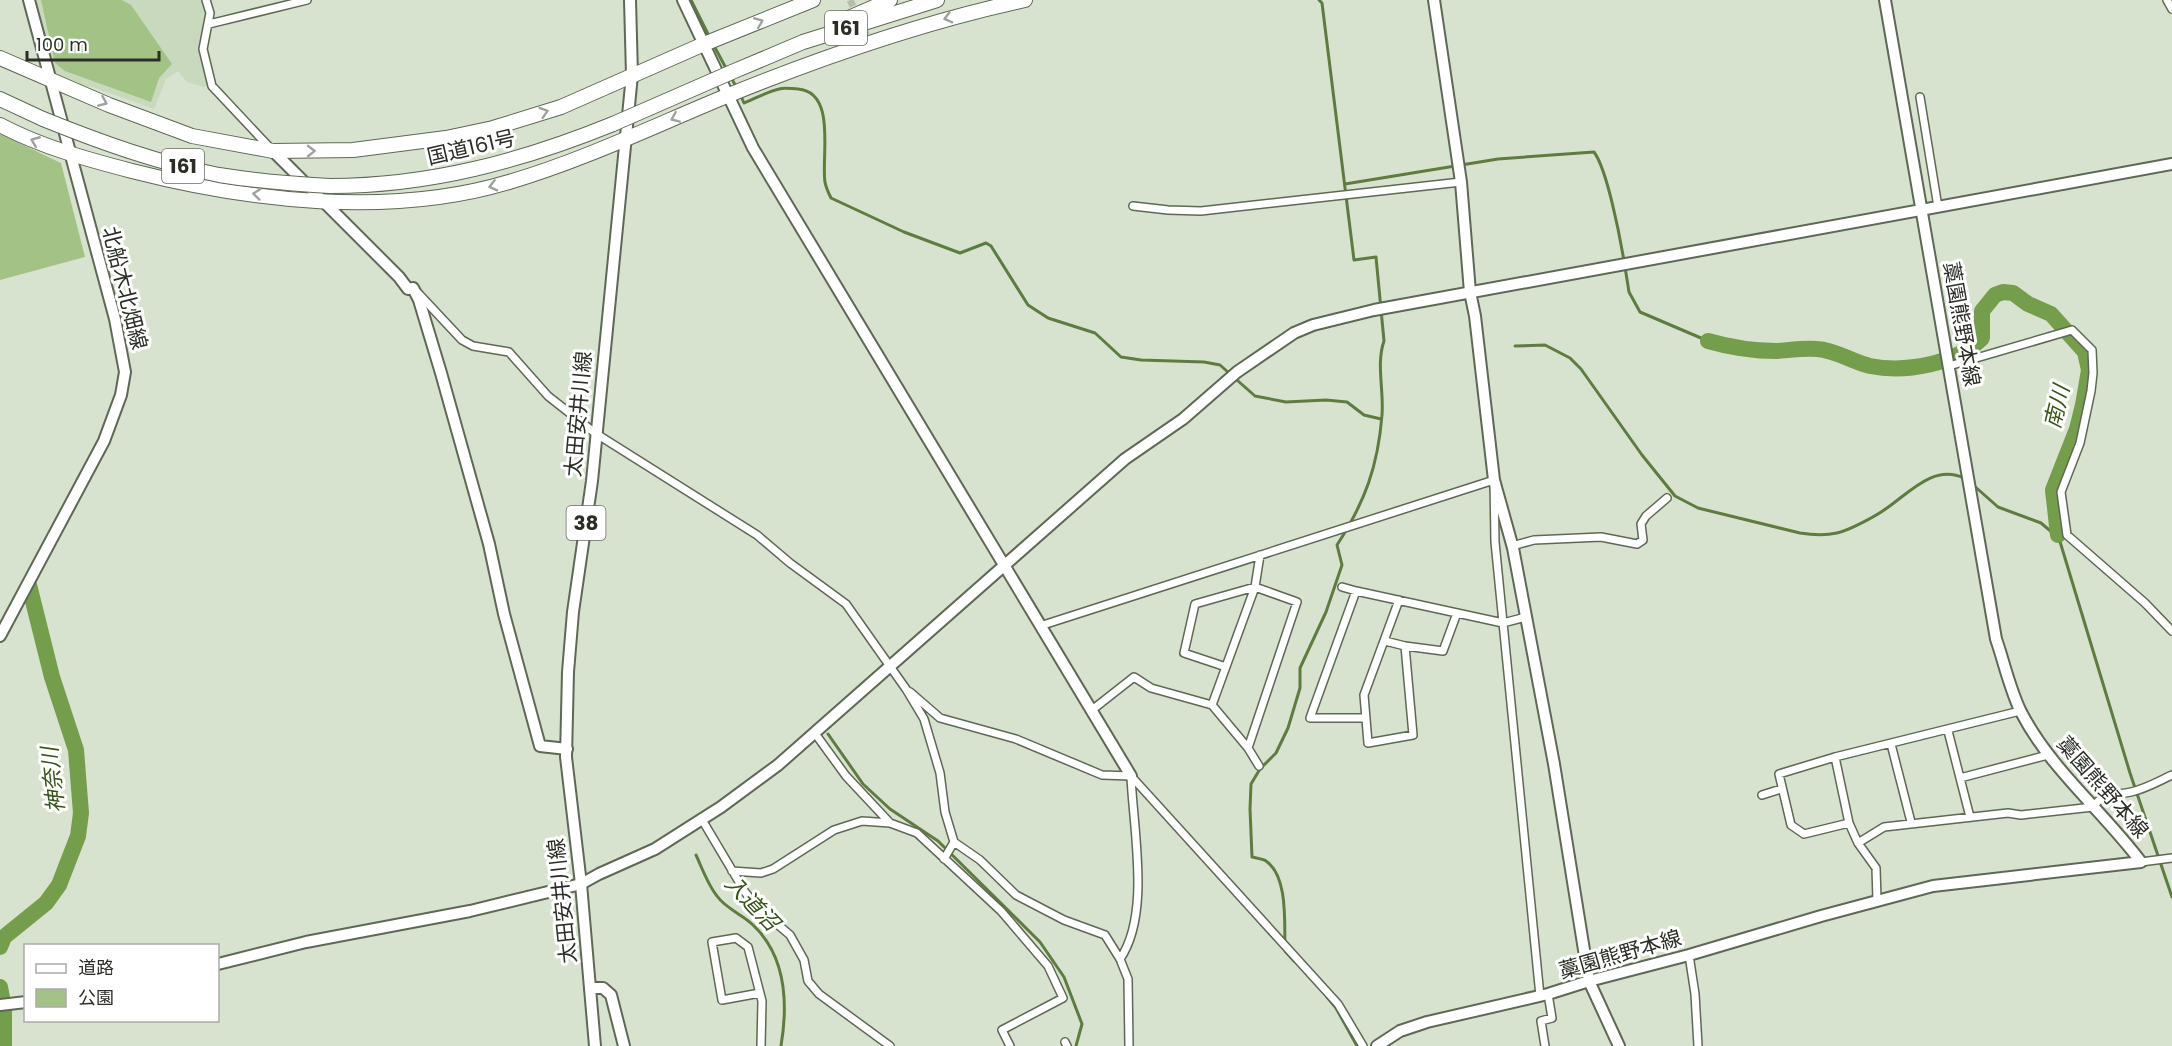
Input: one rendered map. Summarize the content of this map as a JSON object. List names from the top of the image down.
{
  "streets": {
    "highway": ["161", "国道161号"],
    "street": [
      "北船木北畑線",
      "藁園熊野本線",
      "太田安井川線",
      "38"
    ]
  },
  "water": ["南川", "神奈川", "入道沼"],
  "legend": ["道路", "公園"],
  "scale_bar": "100 m"
}
